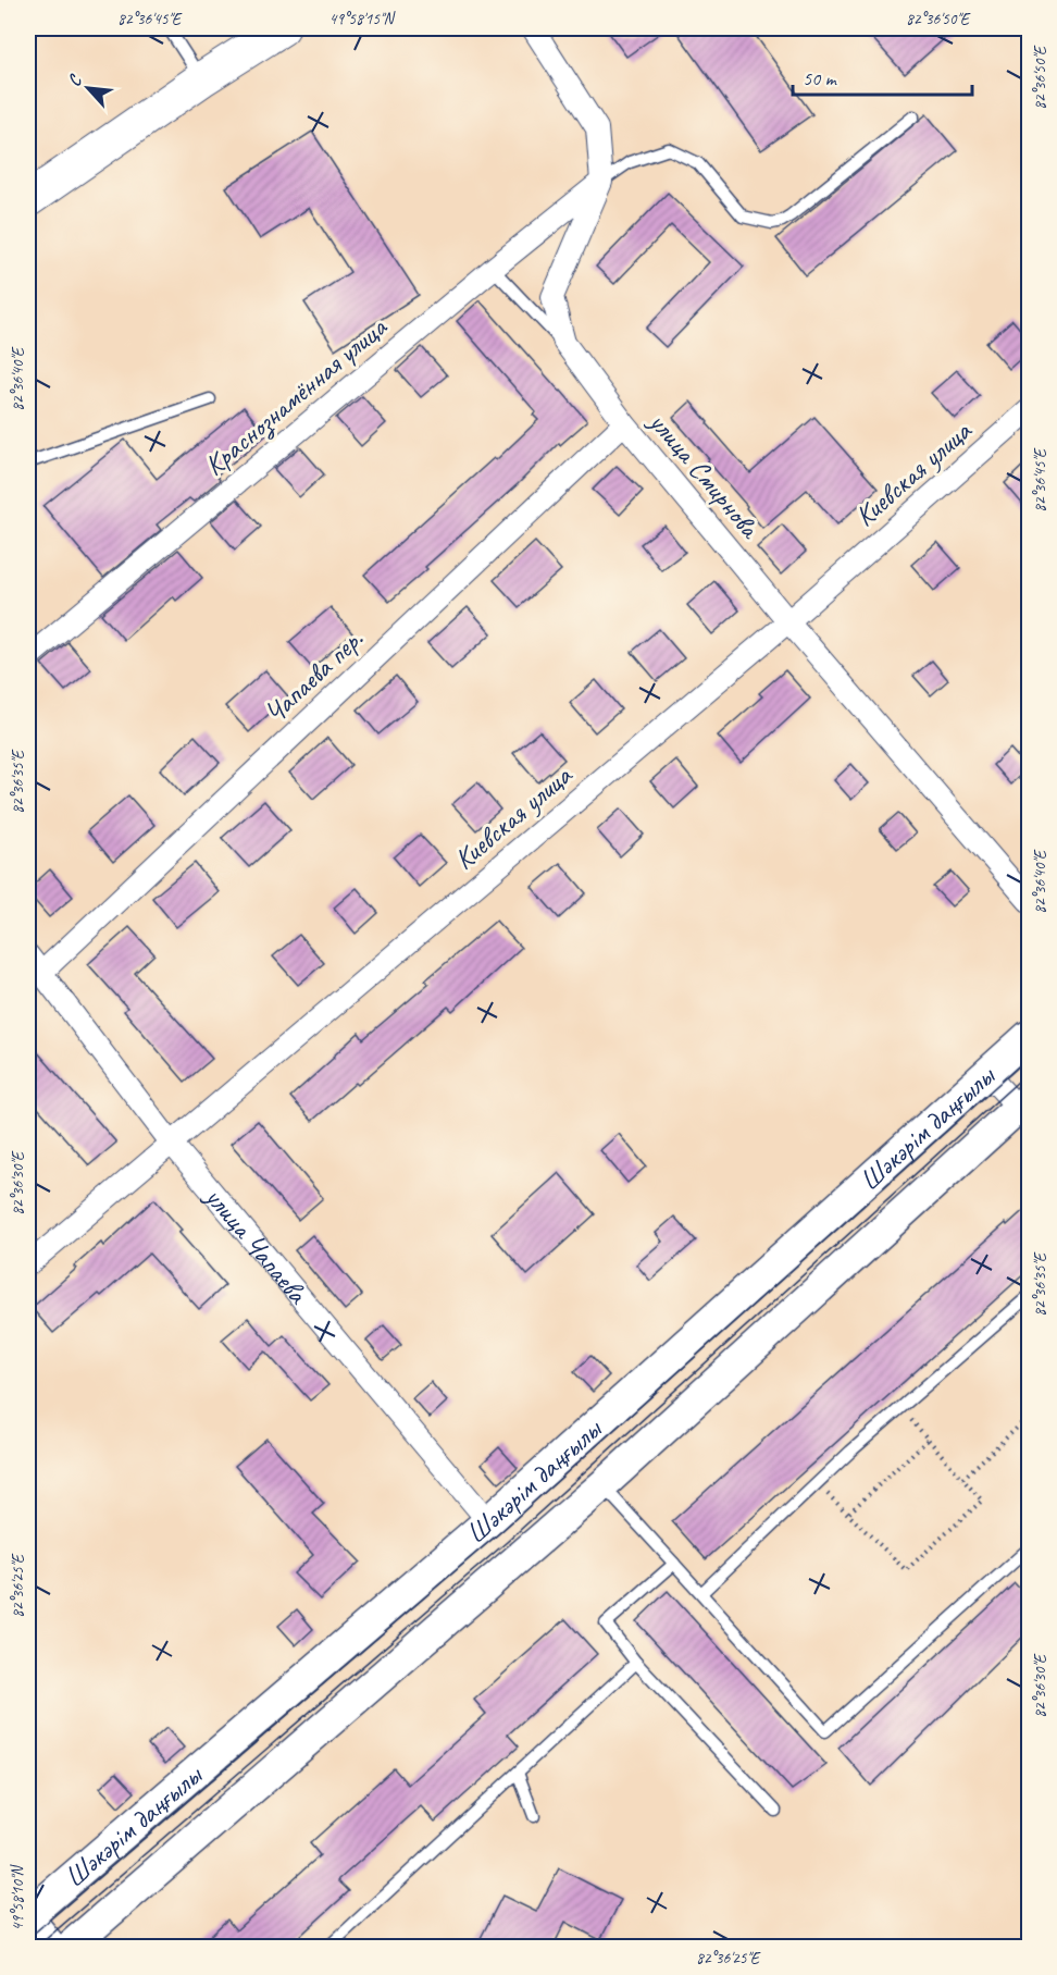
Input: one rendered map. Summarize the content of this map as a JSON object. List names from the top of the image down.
{
  "streets": {
    "main road": ["Шәкәрім даңғылы", "улица Чапаева"],
    "street": [
      "Краснознамённая улица",
      "Киевская улица",
      "улица Смирнова",
      "Чапаева пер."
    ]
  },
  "crossings": [
    ["Краснознамённая улица", "улица Смирнова"],
    ["Киевская улица", "улица Смирнова"],
    ["Киевская улица", "улица Чапаева"],
    ["улица Смирнова", "Чапаева пер."],
    ["Чапаева пер.", "улица Чапаева"],
    ["Шәкәрім даңғылы", "улица Чапаева"]
  ],
  "scale_bar": "50 m",
  "north": "top left",
  "coordinates": [
    "82°36'45\"E",
    "49°58'15\"N",
    "82°36'50\"E",
    "82°36'40\"E",
    "82°36'35\"E",
    "82°36'30\"E",
    "82°36'25\"E",
    "49°58'10\"N"
  ]
}
